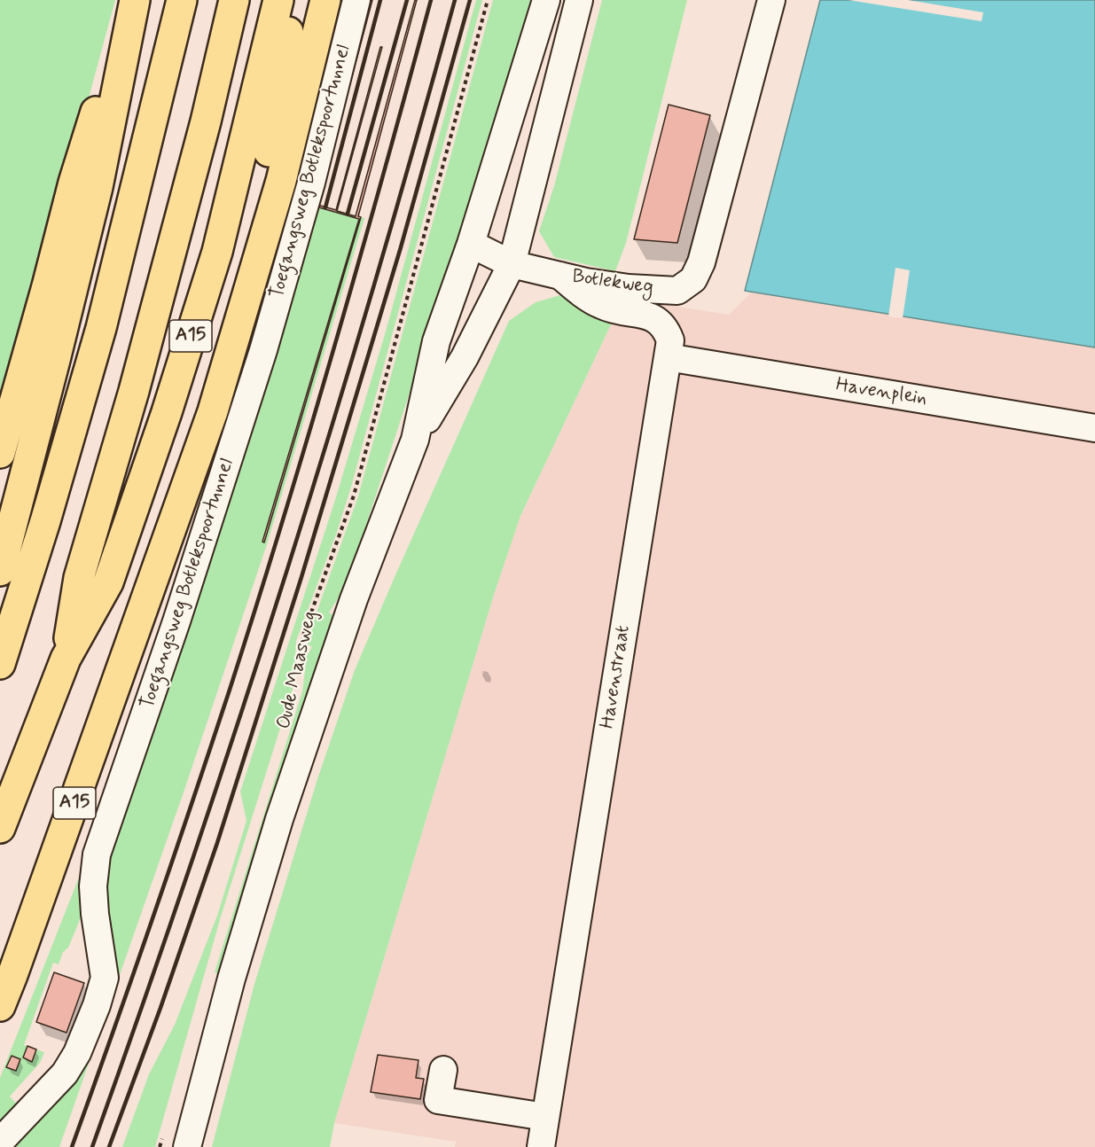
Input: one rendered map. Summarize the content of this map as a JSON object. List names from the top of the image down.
{
  "streets": {
    "highway": ["A15"],
    "street": [
      "Toegangsweg Botlekspoortunnel",
      "Botlekweg",
      "Havenplein",
      "Oude Maasweg",
      "Havenstraat"
    ]
  },
  "crossings": [
    ["Botlekweg", "Oude Maasweg"],
    ["Botlekweg", "Havenstraat"],
    ["Havenplein", "Havenstraat"]
  ]
}
